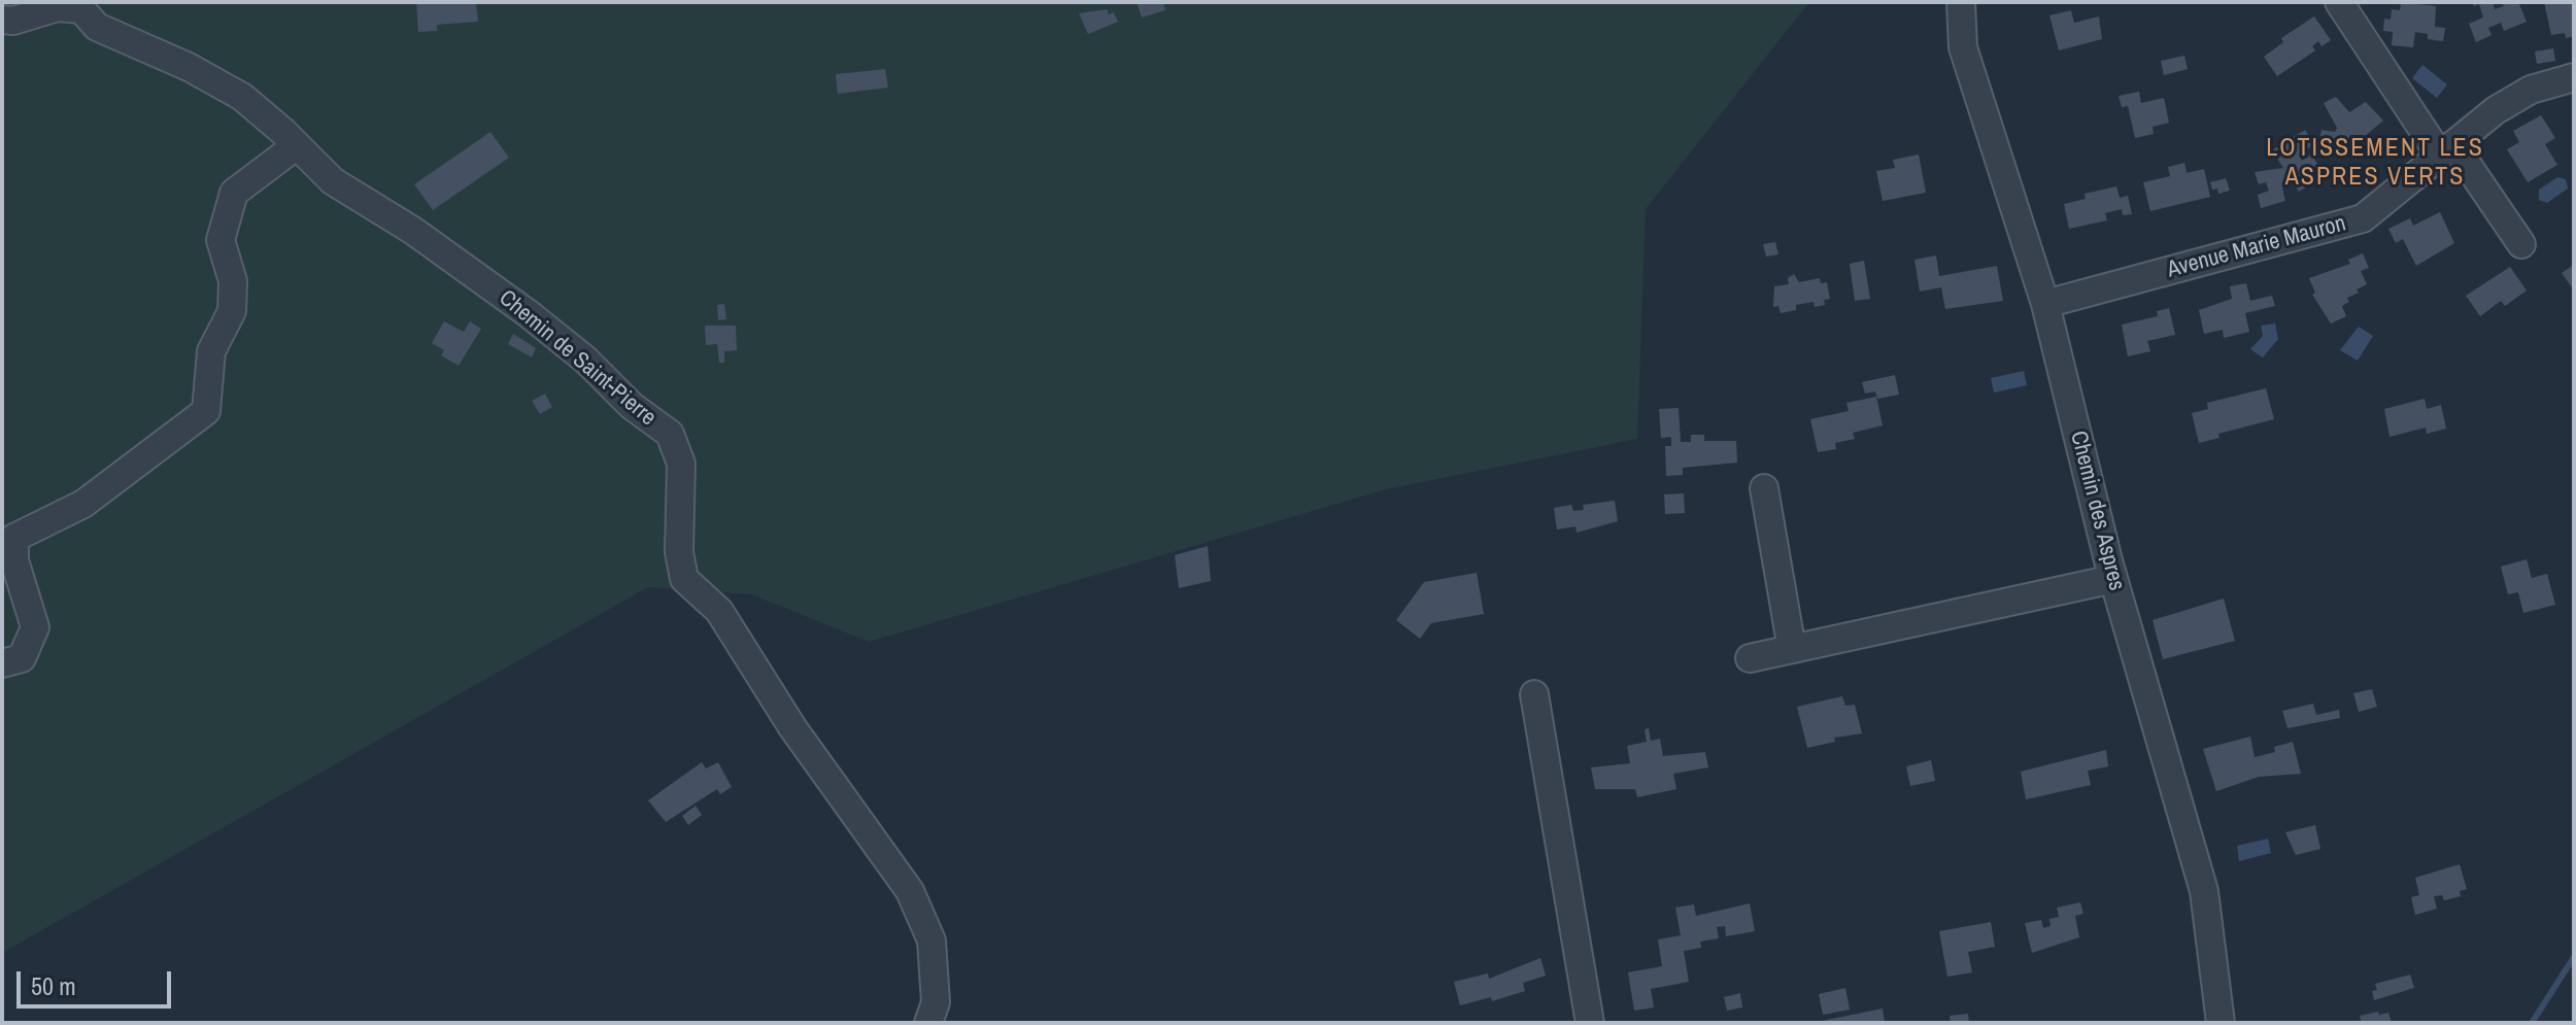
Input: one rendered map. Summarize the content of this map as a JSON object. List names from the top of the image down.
{
  "streets": {
    "street": ["Avenue Marie Mauron", "Chemin de Saint-Pierre", "Chemin des Aspres"]
  },
  "crossings": [
    ["Avenue Marie Mauron", "Chemin des Aspres"]
  ],
  "districts": ["LOTISSEMENT LES ASPRES VERTS"],
  "scale_bar": "50 m"
}
